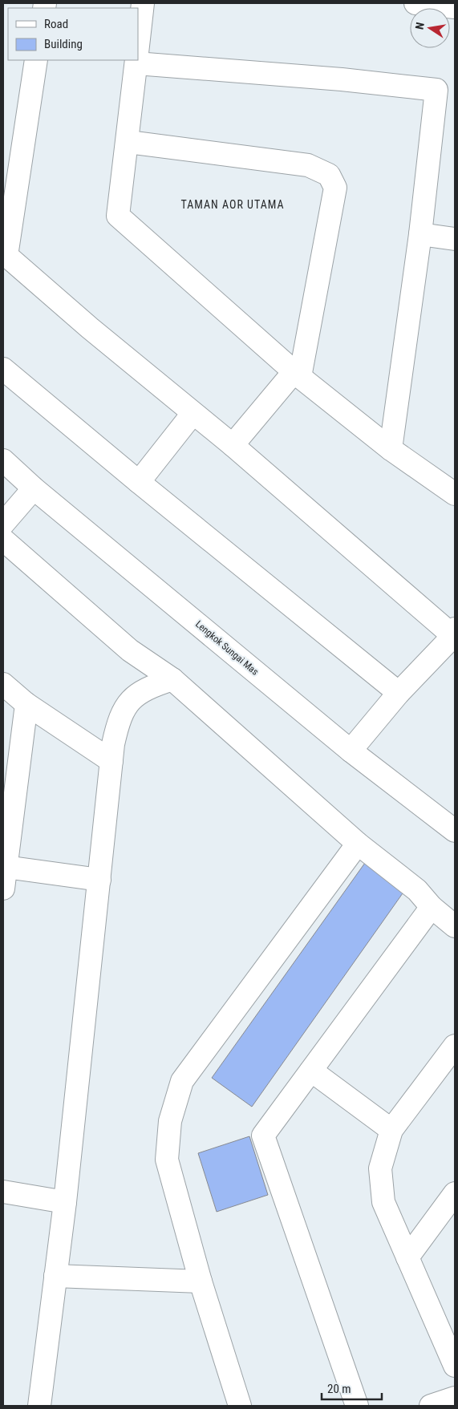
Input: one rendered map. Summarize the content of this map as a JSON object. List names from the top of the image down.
{
  "streets": {
    "street": ["Lengkok Sungai Mas"]
  },
  "districts": ["TAMAN AOR UTAMA"],
  "legend": ["Road", "Building"],
  "scale_bar": "20 m",
  "north": "left"
}
